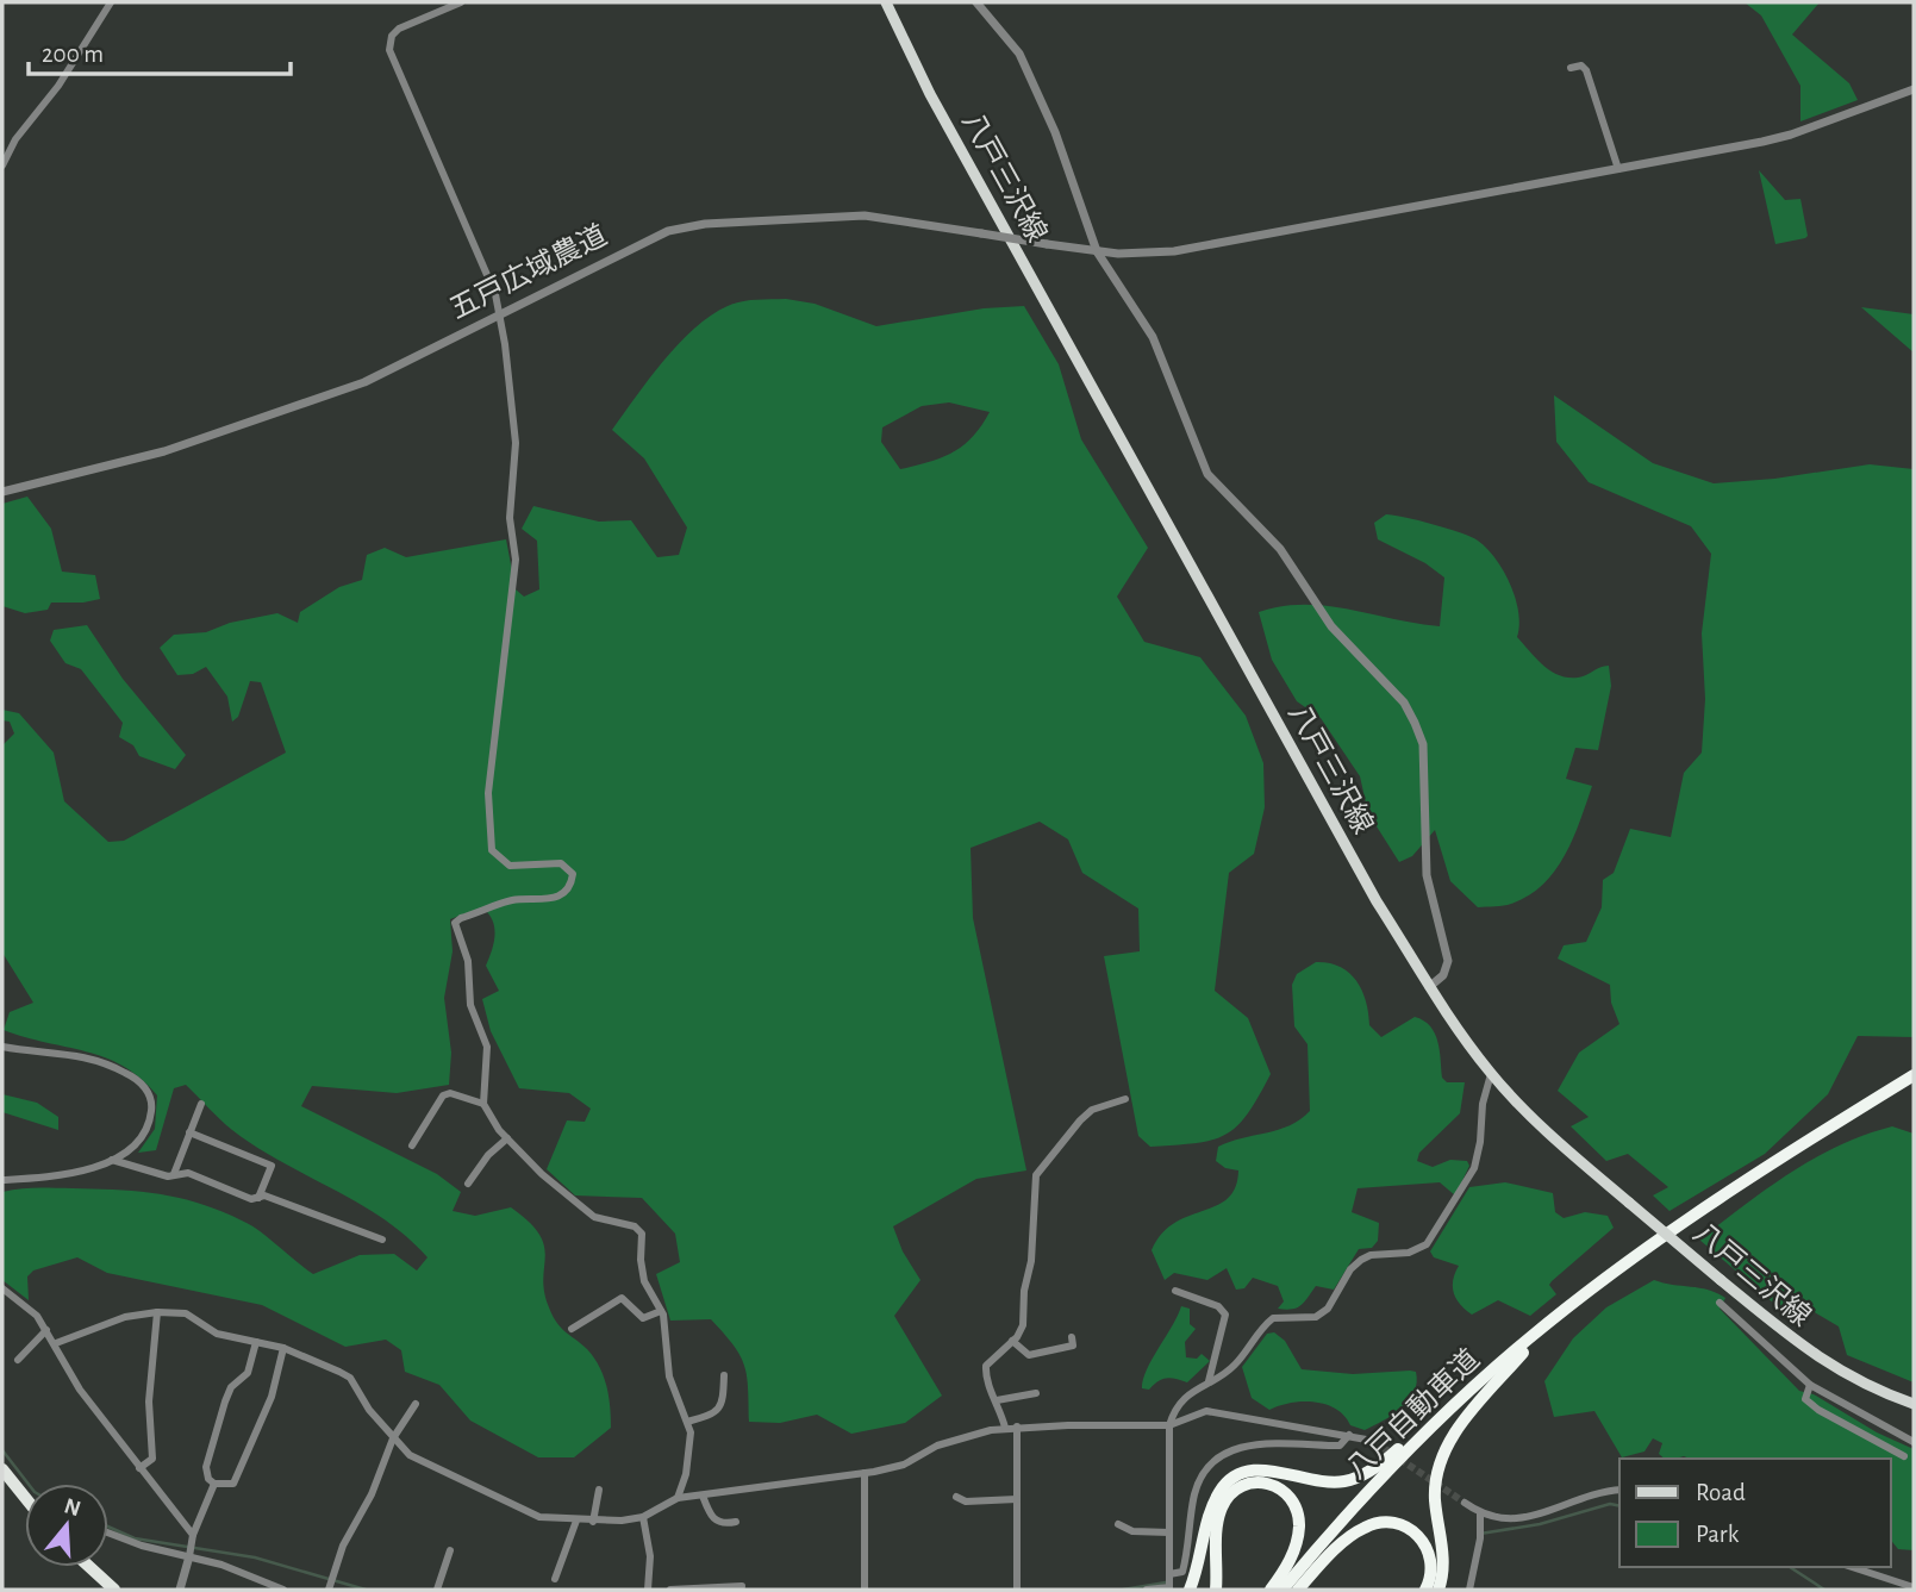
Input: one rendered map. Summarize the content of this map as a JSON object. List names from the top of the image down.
{
  "streets": {
    "highway": ["八戸自動車道"],
    "main road": ["八戸三沢線"],
    "street": ["五戸広域農道"]
  },
  "legend": ["Road", "Park"],
  "scale_bar": "200 m",
  "north": "top"
}
